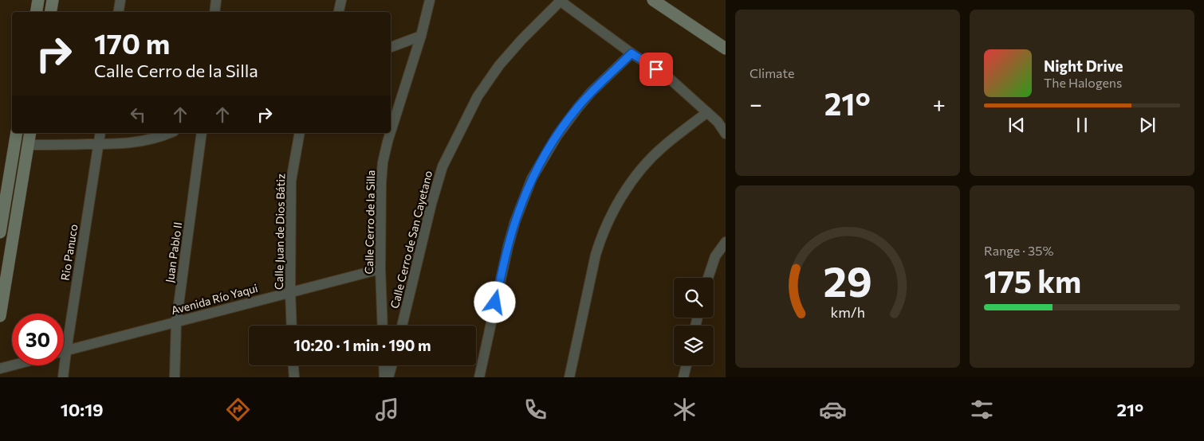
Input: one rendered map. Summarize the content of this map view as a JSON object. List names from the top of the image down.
{
  "streets": {
    "street": [
      "Calle Cerro de la Silla",
      "Calle Juan de Dios Bátiz",
      "Calle Cerro de San Cayetano",
      "Rio Panuco",
      "Juan Pablo II",
      "Avenida Río Yaqui"
    ]
  },
  "crossings": [
    ["Calle Cerro de la Silla", "Avenida Río Yaqui"],
    ["Calle Juan de Dios Bátiz", "Avenida Río Yaqui"],
    ["Rio Panuco", "Avenida Río Yaqui"],
    ["Juan Pablo II", "Avenida Río Yaqui"]
  ],
  "page": {
    "tile": [
      "Climate",
      ["Range · 35%", "175 km"]
    ],
    "turn": ["170 m", "Calle Cerro de la Silla"],
    "song": ["Night Drive", "The Halogens"],
    "heat": ["−", "21°", "+"],
    "limit": "30",
    "trip": "10:20 · 1 min · 190 m",
    "tabs": ["10:19", "21°"],
    "gauge": ["29", "km/h"]
  }
}
